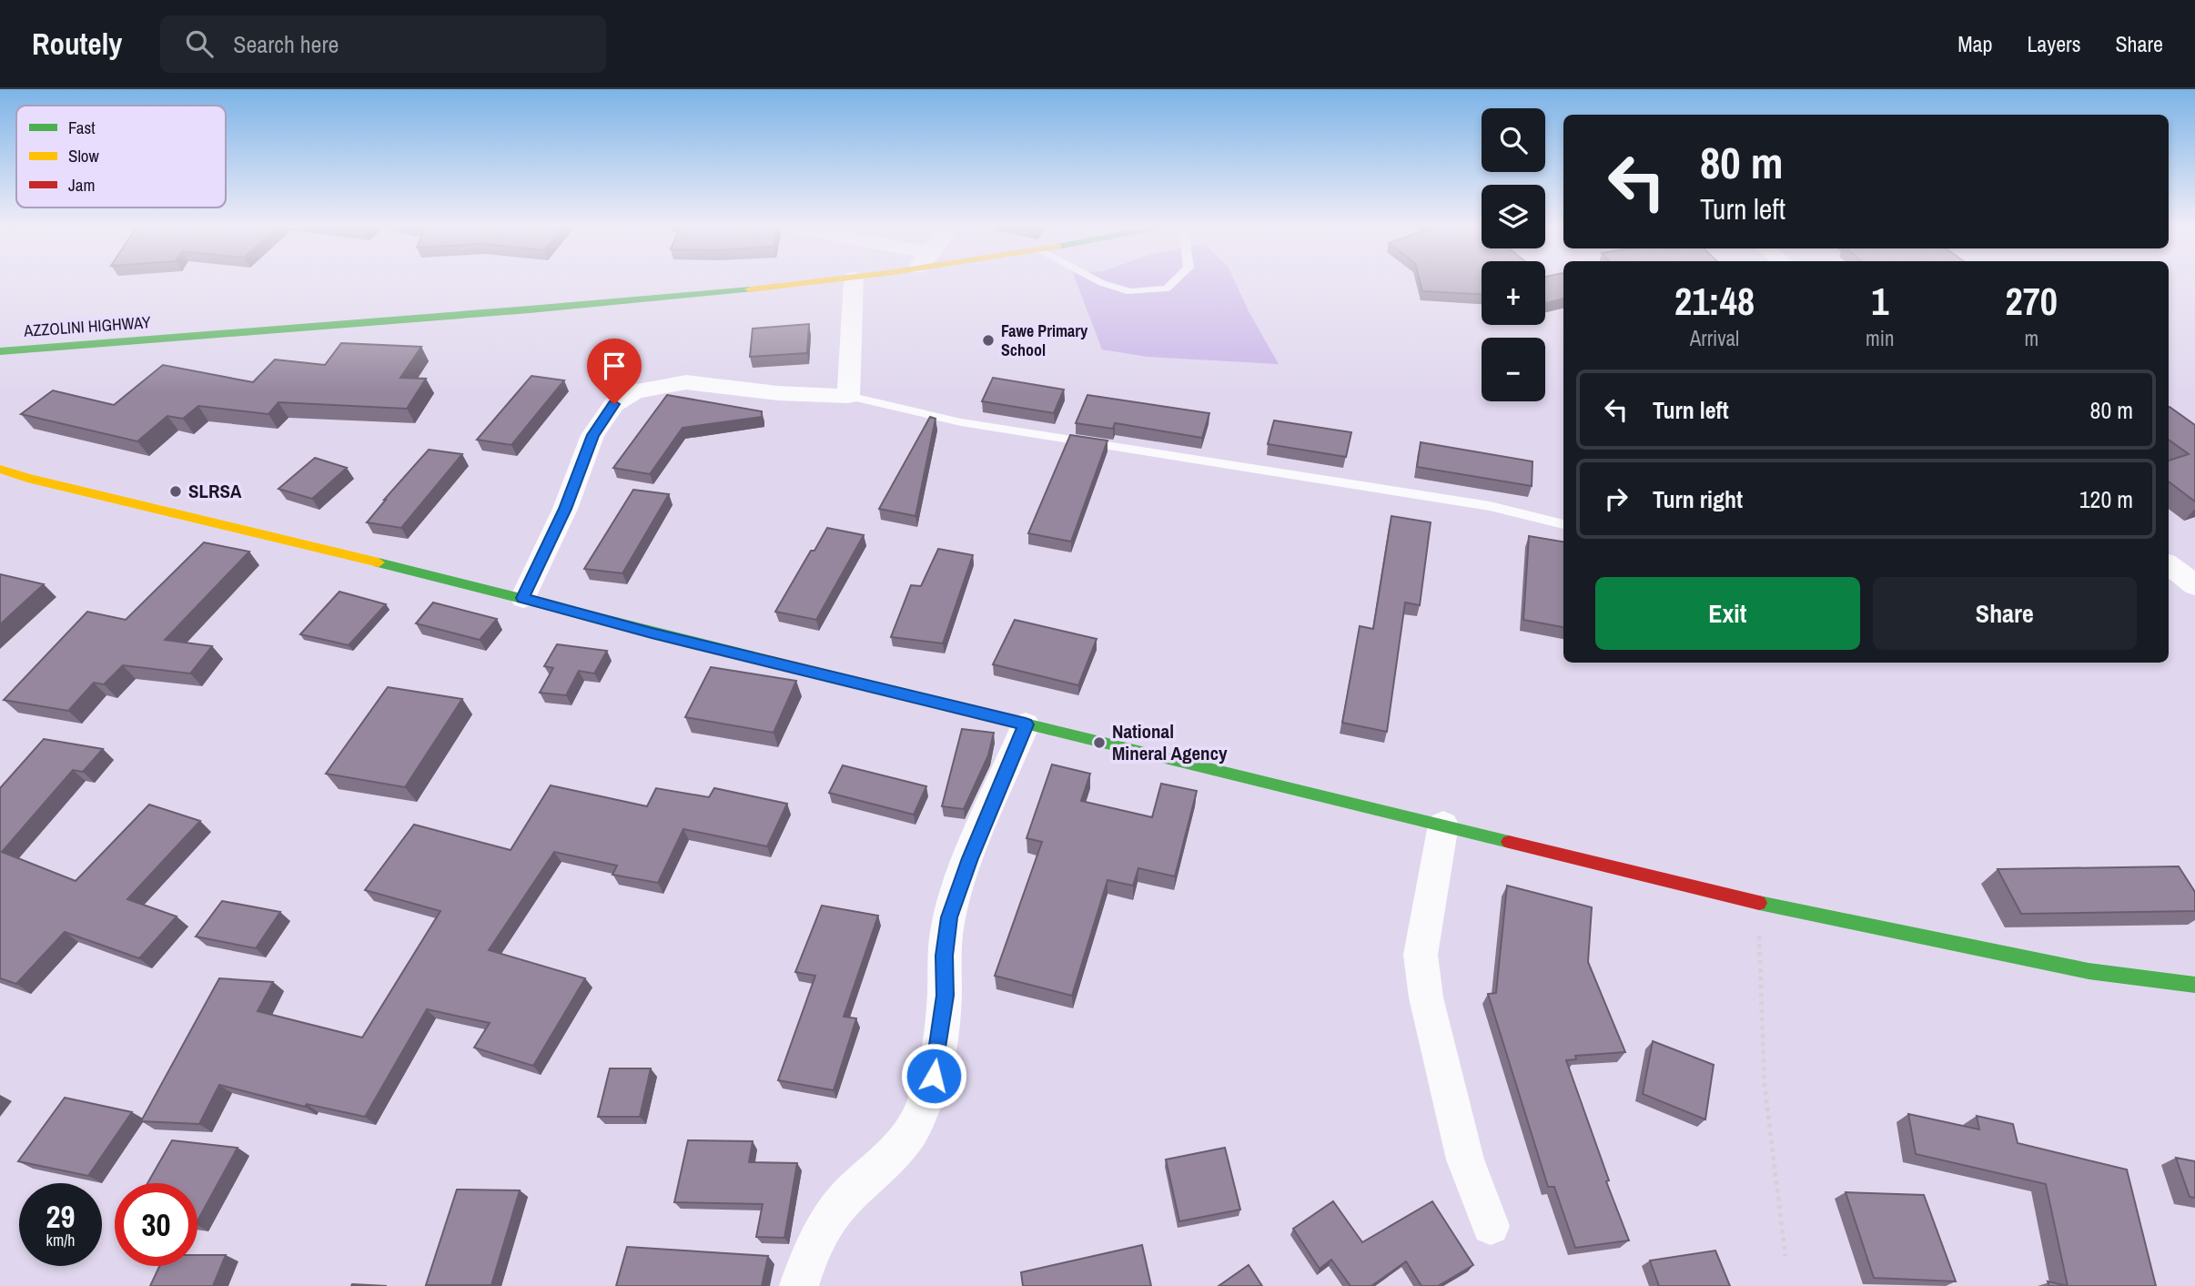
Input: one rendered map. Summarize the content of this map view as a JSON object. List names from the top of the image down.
{
  "streets": {
    "street": ["AZZOLINI HIGHWAY"]
  },
  "places": ["Fawe Primary School", "SLRSA", "National Mineral Agency"],
  "legend": ["Fast", "Slow", "Jam"],
  "page": {
    "header": "Routely",
    "search": "Search here",
    "nav": ["Map", "Layers", "Share"],
    "map_buttons": ["+", "−"],
    "turn": ["80 m", "Turn left"],
    "eta": [
      "21:48",
      "Arrival",
      "1",
      "min",
      "270",
      "m"
    ],
    "list": [
      {
        "name": "Turn left",
        "value": "80 m"
      },
      {
        "name": "Turn right",
        "value": "120 m"
      }
    ],
    "buttons": ["Exit", "Share"],
    "speed": "29 km/h",
    "limit": "30"
  }
}
